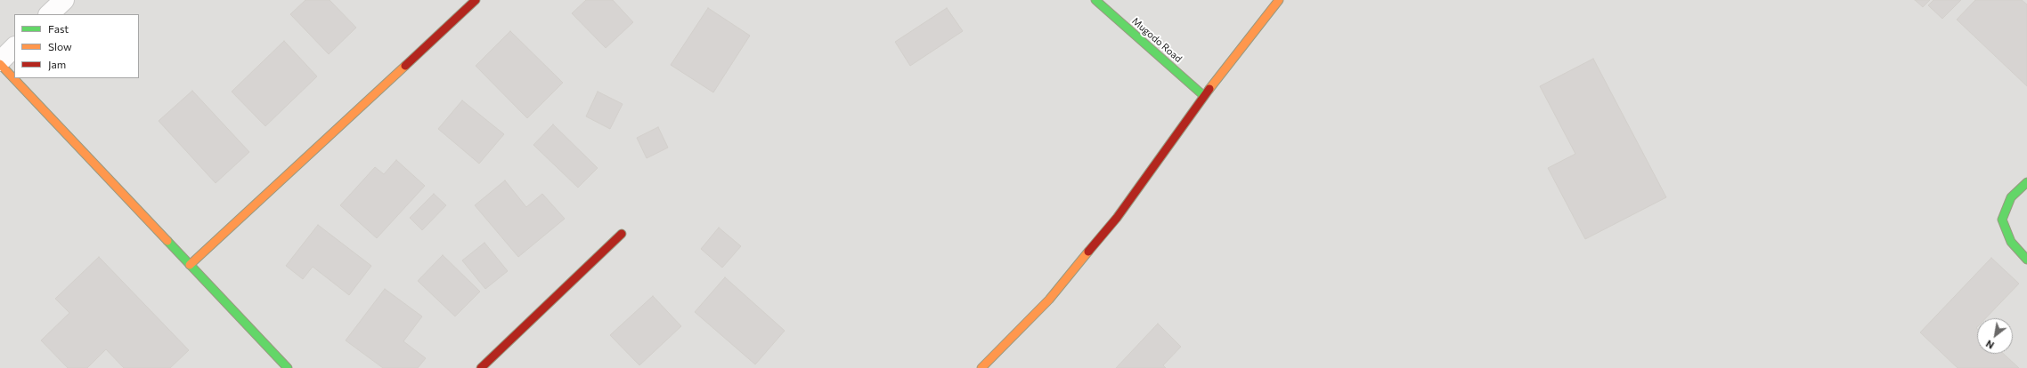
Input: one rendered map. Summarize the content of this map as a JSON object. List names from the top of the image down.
{
  "streets": {
    "street": ["Mugodo Road"]
  },
  "legend": ["Fast", "Slow", "Jam"],
  "north": "bottom left"
}
